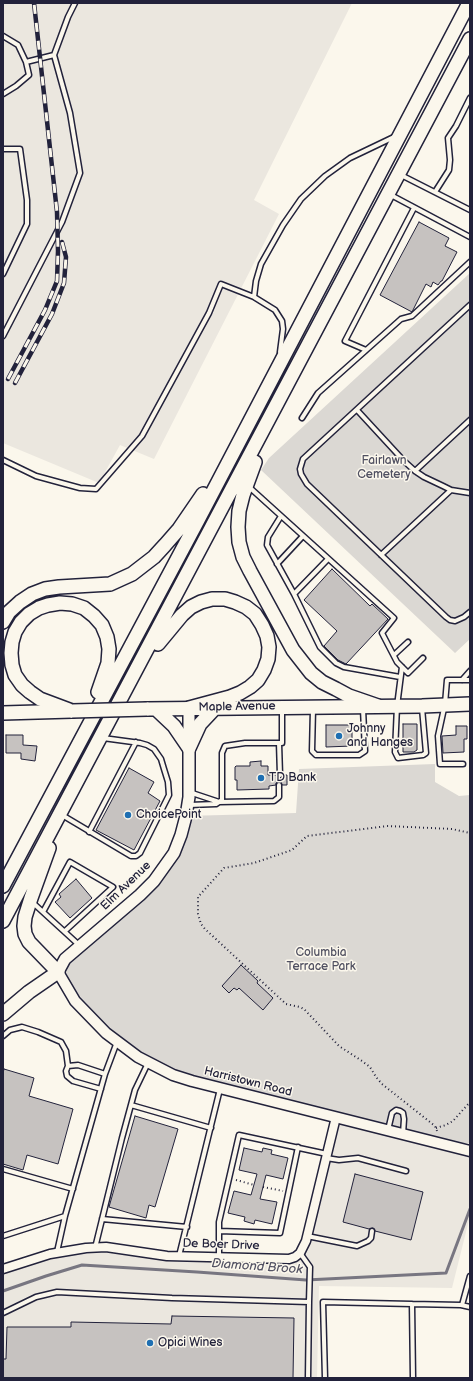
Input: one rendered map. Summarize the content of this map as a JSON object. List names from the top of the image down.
{
  "streets": {
    "main road": ["Maple Avenue", "Elm Avenue"],
    "street": ["Harristown Road", "De Boer Drive"]
  },
  "crossings": [
    ["Maple Avenue", "Elm Avenue"],
    ["Elm Avenue", "Harristown Road"]
  ],
  "water": ["Diamond Brook"],
  "parks": ["Fairlawn Cemetery", "Columbia Terrace Park"],
  "places": [
    "Johnny and Hanges",
    "TD Bank",
    "ChoicePoint",
    "Opici Wines"
  ]
}
